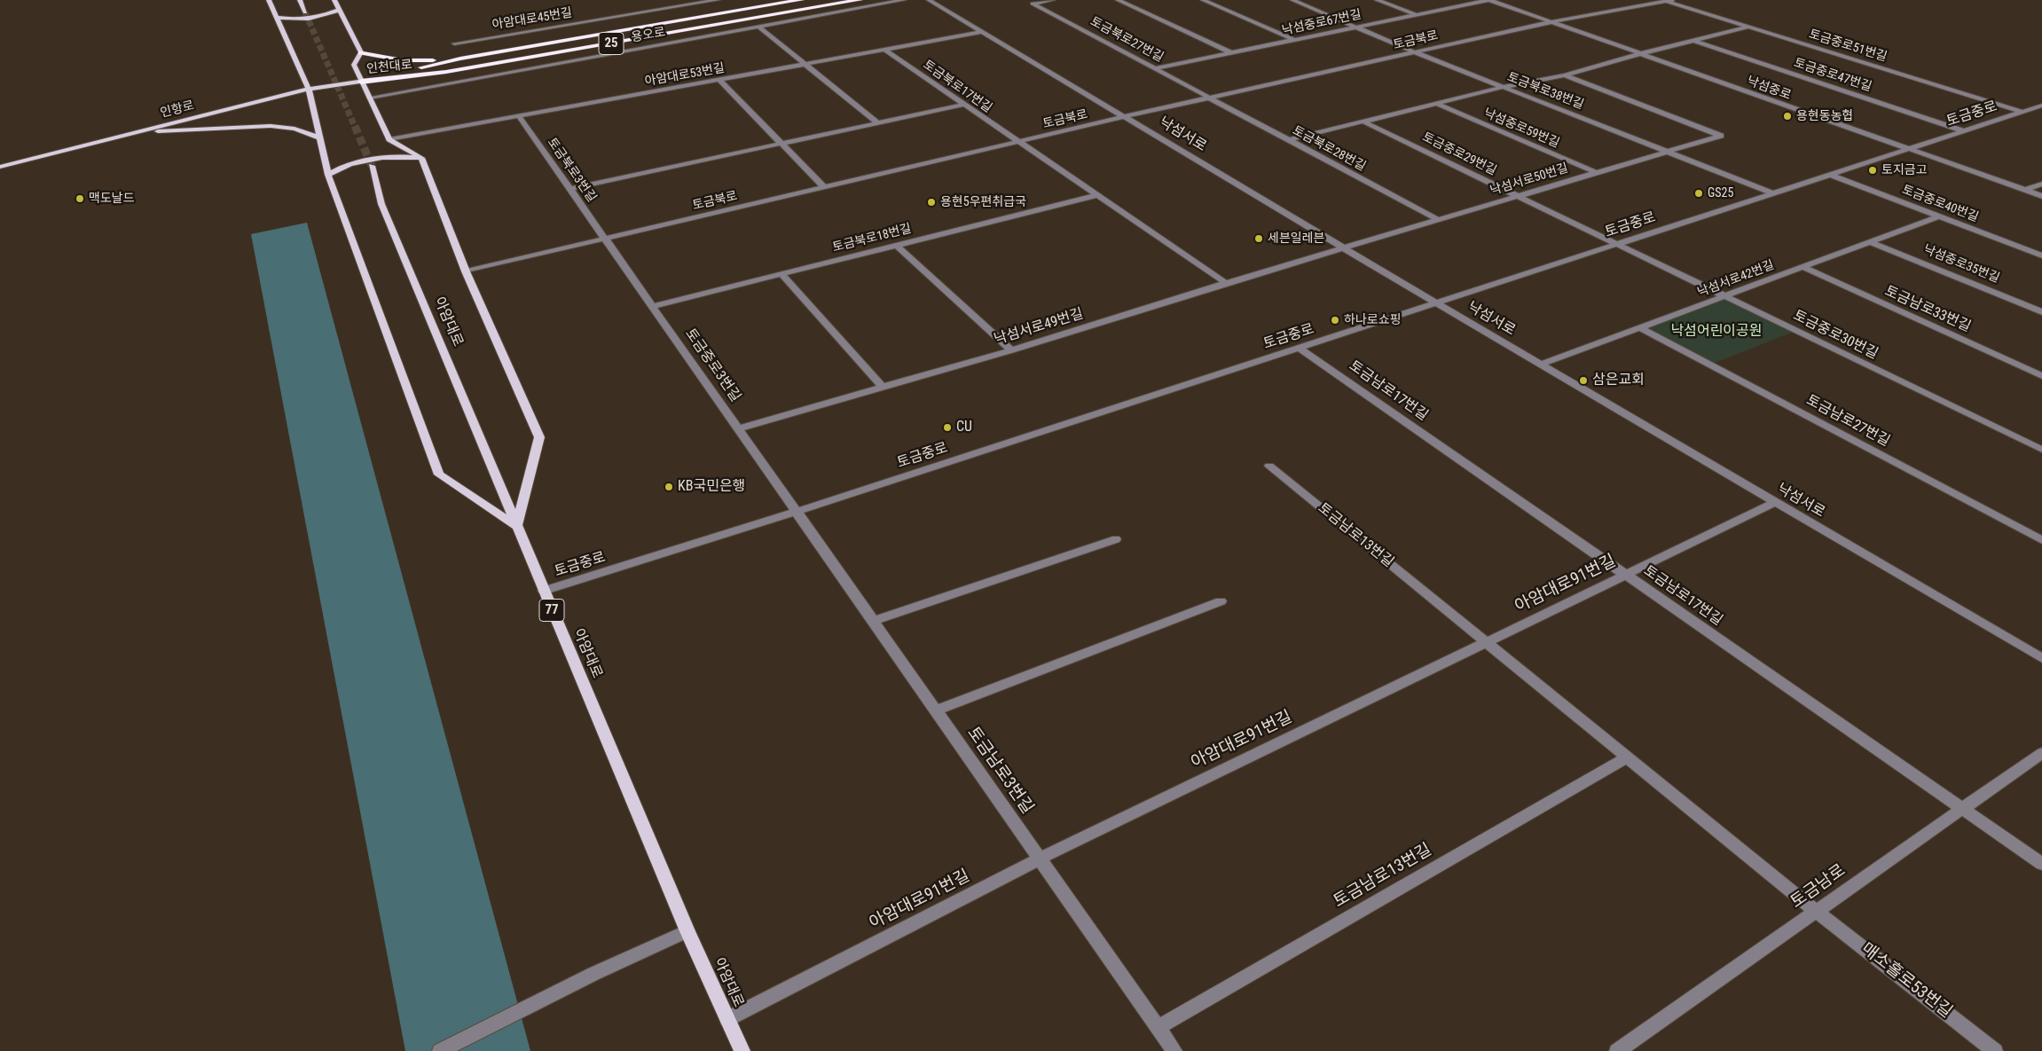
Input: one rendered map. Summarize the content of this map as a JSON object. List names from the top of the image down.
{
  "streets": {
    "highway": ["25", "인천대로"],
    "main road": ["인항로", "아암대로", "77"],
    "street": [
      "아암대로45번길",
      "낙섬중로67번길",
      "용오로",
      "토금북로27번길",
      "토금북로",
      "토금중로51번길",
      "아암대로53번길",
      "토금중로47번길",
      "토금북로17번길",
      "낙섬중로",
      "토금북로38번길",
      "토금중로",
      "낙섬중로59번길",
      "낙섬서로",
      "토금북로28번길",
      "토금중로29번길",
      "토금북로3번길",
      "낙섬서로50번길",
      "토금중로40번길",
      "토금북로18번길",
      "낙섬중로35번길",
      "낙섬서로42번길",
      "토금남로33번길",
      "낙섬서로49번길",
      "토금중로30번길",
      "토금중로3번길",
      "토금남로17번길",
      "토금남로27번길",
      "토금남로13번길",
      "아암대로91번길",
      "토금남로3번길",
      "토금남로",
      "매소홀로53번길"
    ]
  },
  "crossings": [
    ["낙섬중로67번길", "토금북로27번길"],
    ["낙섬중로67번길", "낙섬중로"],
    ["낙섬중로67번길", "토금북로38번길"],
    ["토금북로27번길", "토금북로"],
    ["토금북로27번길", "토금북로28번길"],
    ["토금북로", "토금중로51번길"],
    ["토금북로", "토금북로17번길"],
    ["토금북로", "낙섬중로"],
    ["토금북로", "토금북로38번길"],
    ["토금북로", "낙섬서로"],
    ["토금북로", "토금북로28번길"],
    ["토금북로", "토금북로3번길"],
    ["토금북로", "토금중로3번길"],
    ["토금중로51번길", "토금중로"],
    ["토금중로51번길", "낙섬중로59번길"],
    ["인천대로", "인항로"],
    ["아암대로53번길", "토금북로17번길"],
    ["아암대로53번길", "낙섬서로"],
    ["아암대로53번길", "토금북로3번길"],
    ["토금중로47번길", "토금중로"],
    ["토금중로47번길", "낙섬중로59번길"],
    ["낙섬중로", "토금중로"],
    ["낙섬중로", "낙섬중로59번길"],
    ["토금북로38번길", "토금중로"],
    ["토금북로38번길", "낙섬중로59번길"],
    ["토금북로38번길", "낙섬서로50번길"],
    ["토금중로", "낙섬서로"],
    ["토금중로", "토금중로29번길"],
    ["토금중로", "토금중로40번길"],
    ["토금중로", "아암대로"],
    ["토금중로", "토금중로30번길"],
    ["토금중로", "토금중로3번길"],
    ["토금중로", "토금남로17번길"],
    ["토금중로", "토금남로3번길"],
    ["낙섬중로59번길", "토금북로28번길"],
    ["낙섬중로59번길", "토금중로29번길"],
    ["낙섬중로59번길", "낙섬서로50번길"],
    ["낙섬서로", "낙섬서로50번길"],
    ["낙섬서로", "낙섬서로42번길"],
    ["낙섬서로", "낙섬서로49번길"],
    ["낙섬서로", "아암대로91번길"],
    ["토금북로28번길", "낙섬서로50번길"],
    ["토금중로29번길", "낙섬서로50번길"],
    ["토금중로29번길", "토금중로30번길"],
    ["토금북로3번길", "토금중로3번길"],
    ["낙섬서로50번길", "낙섬서로49번길"],
    ["토금중로40번길", "낙섬서로42번길"],
    ["토금북로18번길", "토금중로3번길"],
    ["낙섬중로35번길", "낙섬서로42번길"],
    ["낙섬서로42번길", "토금남로33번길"],
    ["낙섬서로42번길", "토금중로30번길"],
    ["낙섬서로42번길", "토금남로27번길"],
    ["아암대로", "아암대로91번길"],
    ["낙섬서로49번길", "토금중로3번길"],
    ["토금중로3번길", "토금남로3번길"],
    ["토금남로17번길", "아암대로91번길"],
    ["토금남로17번길", "토금남로"],
    ["토금남로13번길", "아암대로91번길"],
    ["토금남로13번길", "토금남로3번길"],
    ["토금남로13번길", "토금남로"],
    ["토금남로13번길", "매소홀로53번길"],
    ["아암대로91번길", "토금남로3번길"],
    ["토금남로", "매소홀로53번길"]
  ],
  "parks": ["낙섬어린이공원"],
  "places": [
    "용현동농협",
    "토지금고",
    "GS25",
    "맥도날드",
    "용현5우편취급국",
    "세븐일레븐",
    "하나로쇼핑",
    "삼은교회",
    "CU",
    "KB국민은행"
  ]
}
